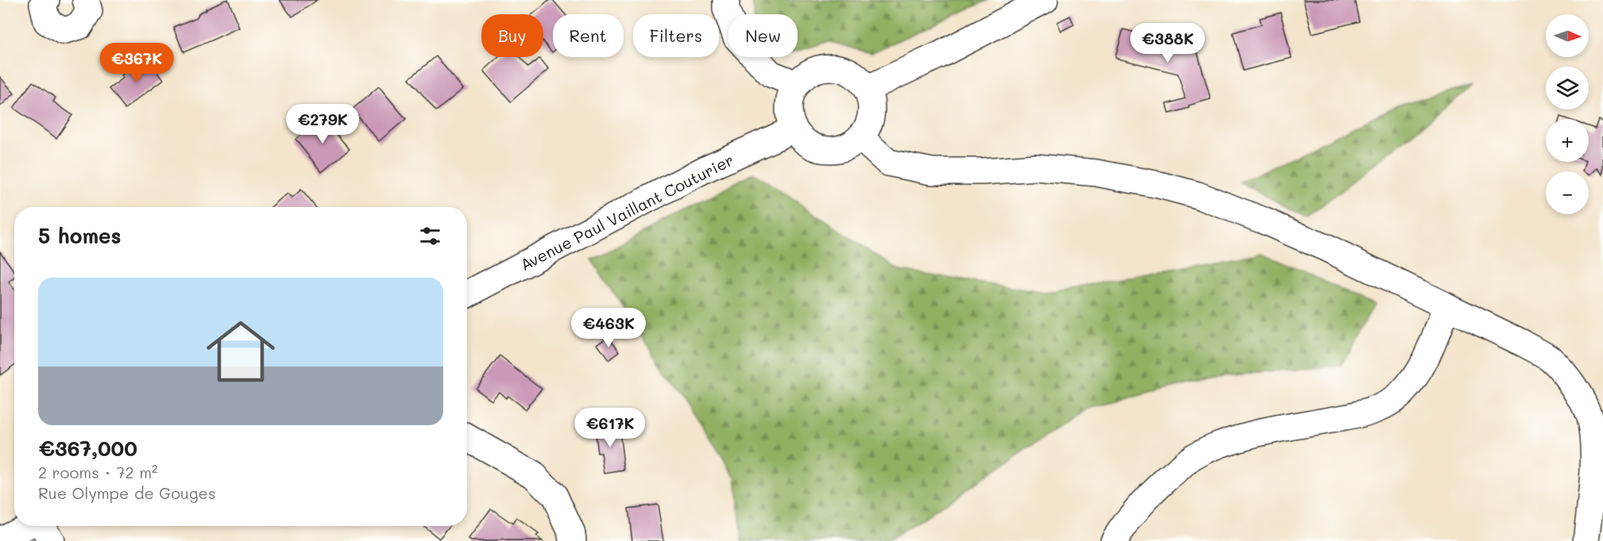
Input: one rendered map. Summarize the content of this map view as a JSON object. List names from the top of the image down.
{
  "streets": {
    "street": ["Avenue Paul Vaillant Couturier"]
  },
  "north": "right",
  "page": {
    "map_buttons": ["+", "−"],
    "chip": [
      "Buy",
      "Rent",
      "Filters",
      "New"
    ],
    "price": [
      "€388K",
      "€367K",
      "€279K",
      "€463K",
      "€617K"
    ],
    "heading": "5 homes",
    "list": [
      {
        "name": "€367,000",
        "note": "2 rooms · 72 m² · Rue Olympe de Gouges"
      }
    ]
  }
}
